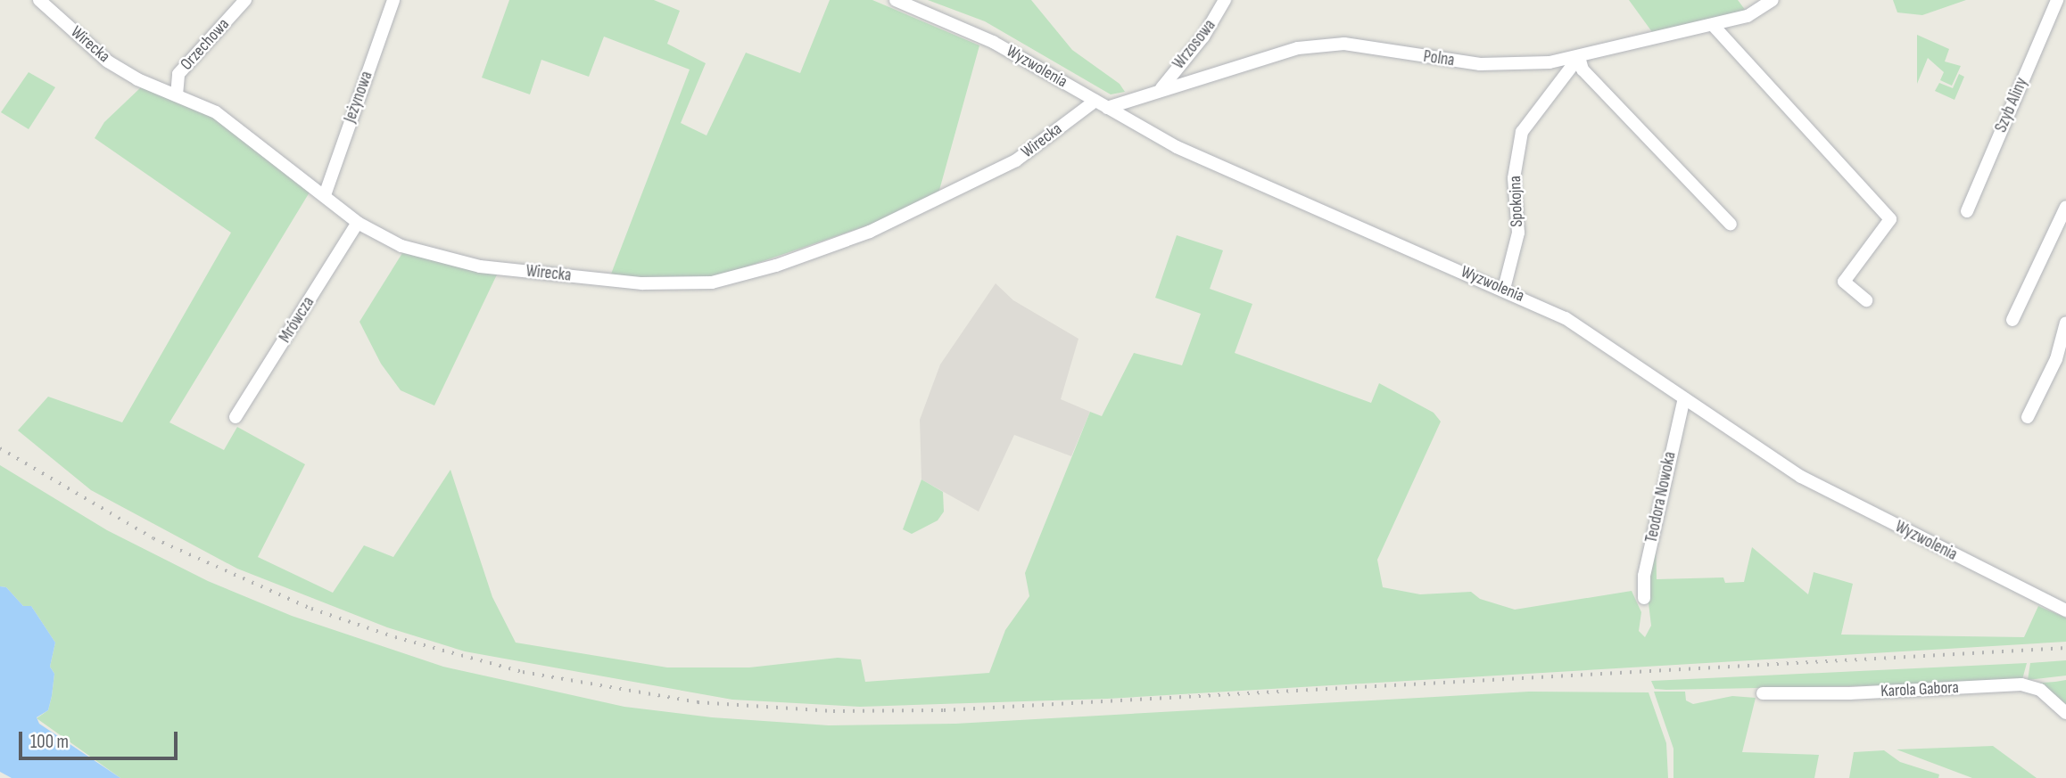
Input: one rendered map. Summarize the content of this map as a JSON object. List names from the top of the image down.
{
  "streets": {
    "street": [
      "Wirecka",
      "Orzechowa",
      "Wrzosowa",
      "Polna",
      "Wyzwolenia",
      "Jeżynowa",
      "Szyb Aliny",
      "Spokojna",
      "Mrówcza",
      "Teodora Nowoka",
      "Karola Gabora"
    ]
  },
  "crossings": [
    ["Wirecka", "Orzechowa"],
    ["Wirecka", "Polna"],
    ["Wirecka", "Wyzwolenia"],
    ["Wirecka", "Jeżynowa"],
    ["Wirecka", "Mrówcza"],
    ["Wrzosowa", "Polna"],
    ["Polna", "Wyzwolenia"],
    ["Polna", "Spokojna"],
    ["Wyzwolenia", "Spokojna"],
    ["Wyzwolenia", "Teodora Nowoka"]
  ],
  "scale_bar": "100 m"
}
